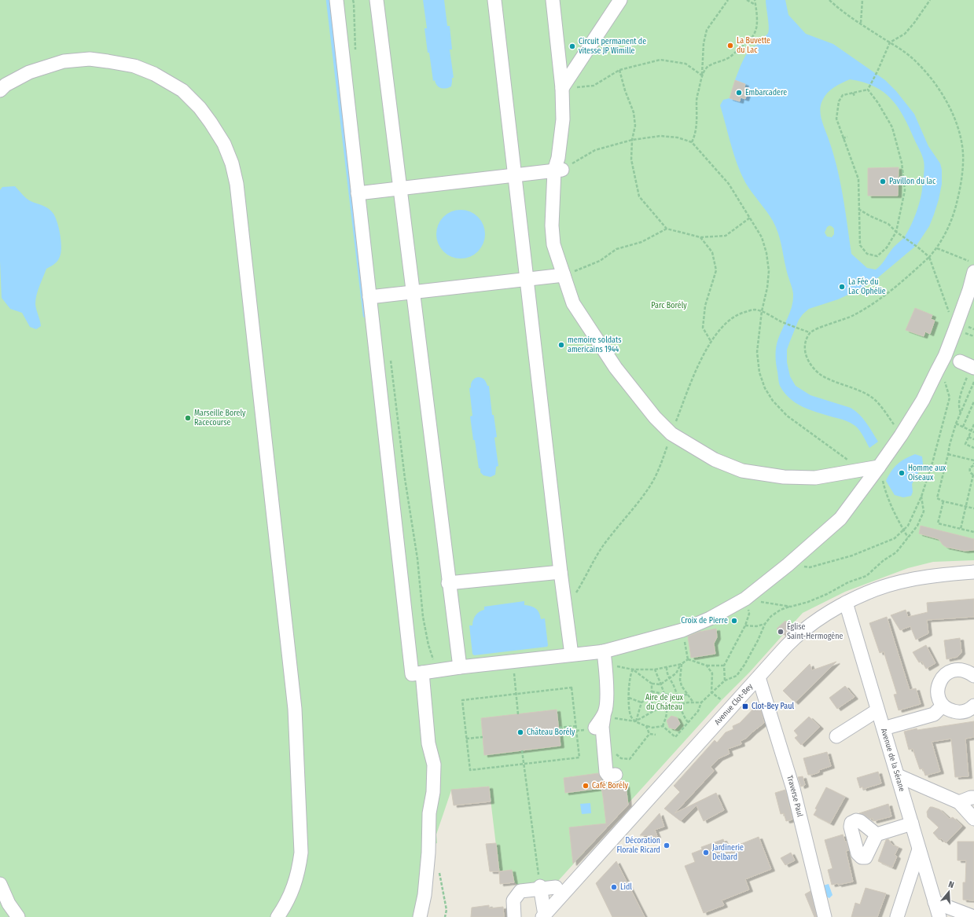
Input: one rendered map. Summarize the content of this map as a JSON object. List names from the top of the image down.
{
  "streets": {
    "street": ["Avenue Clot-Bey", "Avenue de la Sérane", "Traverse Paul"]
  },
  "crossings": [
    ["Avenue Clot-Bey", "Avenue de la Sérane"],
    ["Avenue Clot-Bey", "Traverse Paul"]
  ],
  "parks": ["Parc Borély", "Aire de jeux du Château"],
  "places": {
    "other": [
      "La Buvette du Lac",
      "Circuit permanent de vitesse JP Wimille",
      "Embarcadere",
      "Pavillon du lac",
      "La Fée du Lac Ophélie",
      "memoire soldats americains 1944",
      "Marseille Borely Racecourse",
      "Homme aux Oiseaux",
      "Croix de Pierre",
      "Église Saint-Hermogène",
      "Château Borély",
      "Café Borély",
      "Décoration Florale Ricard",
      "Jardinerie Delbard",
      "Lidl"
    ],
    "transit": ["Clot-Bey Paul"]
  },
  "north": "top"
}
